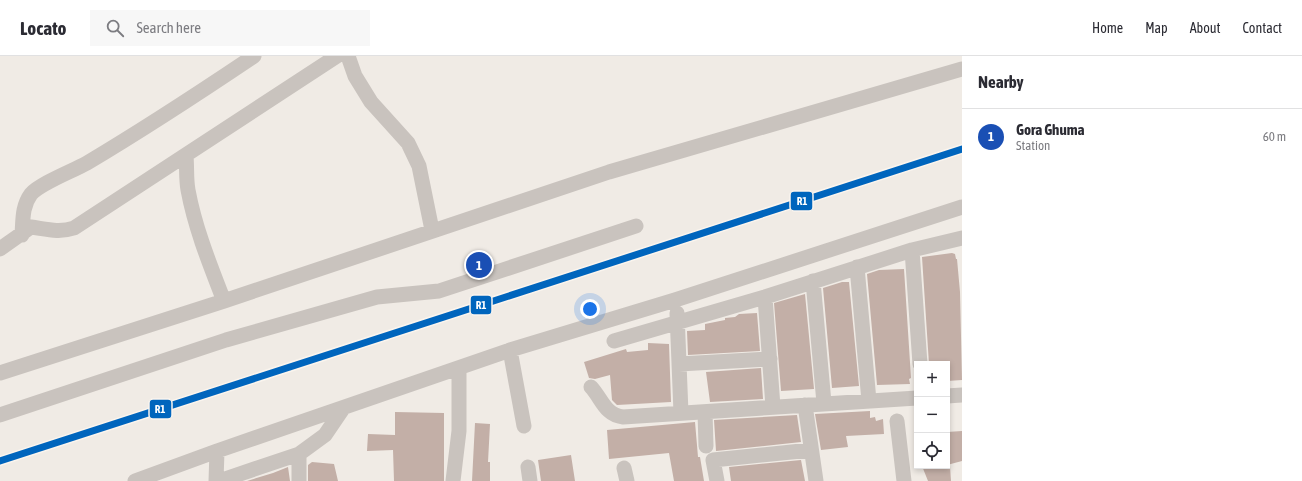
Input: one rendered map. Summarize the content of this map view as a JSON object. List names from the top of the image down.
{
  "lines": ["transit line R1"],
  "page": {
    "header": "Locato",
    "search": "Search here",
    "nav": [
      "Home",
      "Map",
      "About",
      "Contact"
    ],
    "heading": "Nearby",
    "list": [
      {
        "mark": "1",
        "name": "Gora Ghuma",
        "note": "Station",
        "value": "60 m"
      }
    ],
    "pins": "1",
    "map_buttons": ["+", "−"]
  }
}
